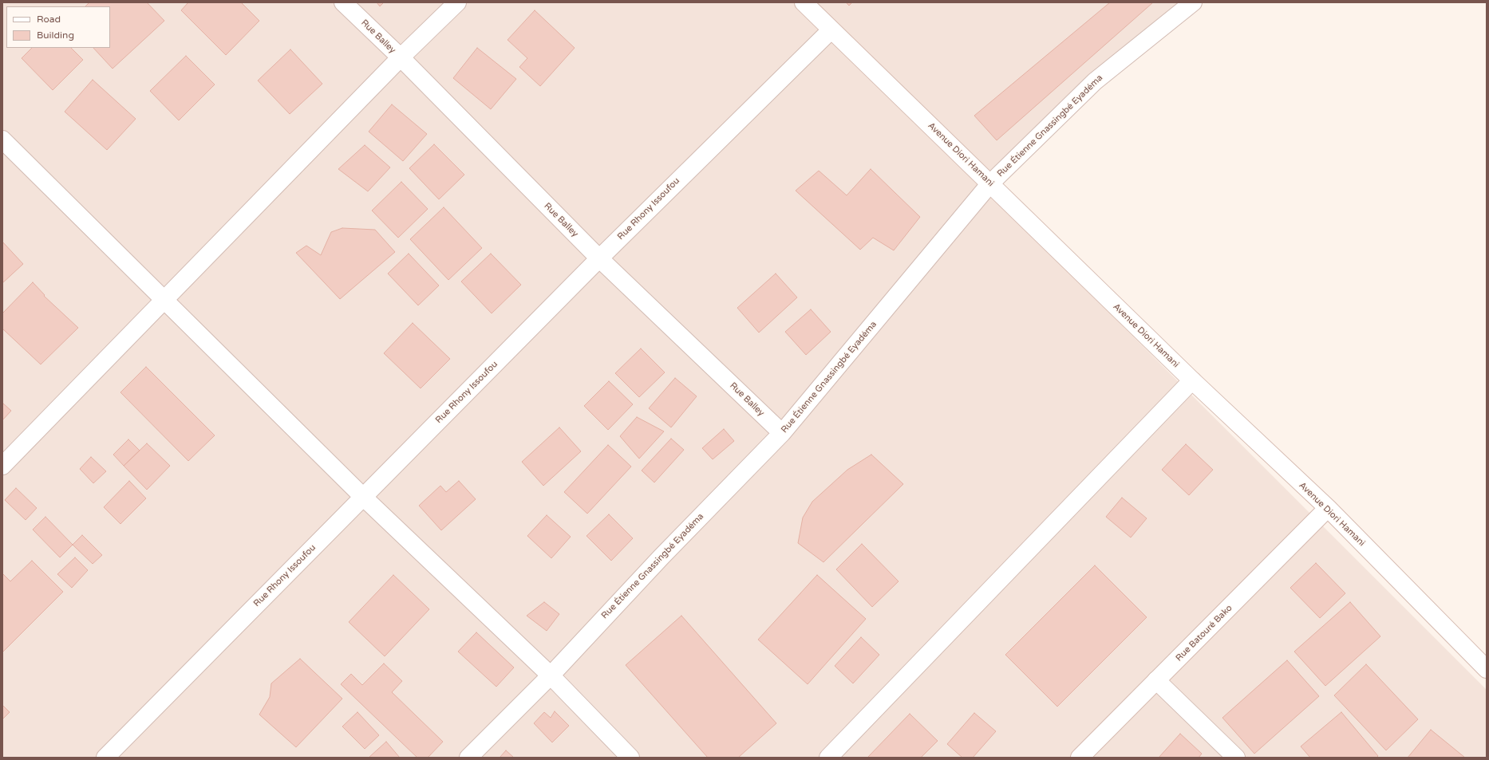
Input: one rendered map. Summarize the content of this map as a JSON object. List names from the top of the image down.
{
  "streets": {
    "street": [
      "Rue Balley",
      "Rue Étienne Gnassingbé Eyadéma",
      "Avenue Diori Hamani",
      "Rue Rhony Issoufou",
      "Rue Batouré Bako"
    ]
  },
  "crossings": [
    ["Rue Balley", "Rue Étienne Gnassingbé Eyadéma"],
    ["Rue Balley", "Rue Rhony Issoufou"],
    ["Rue Étienne Gnassingbé Eyadéma", "Avenue Diori Hamani"],
    ["Avenue Diori Hamani", "Rue Rhony Issoufou"],
    ["Avenue Diori Hamani", "Rue Batouré Bako"]
  ],
  "legend": ["Road", "Building"]
}
